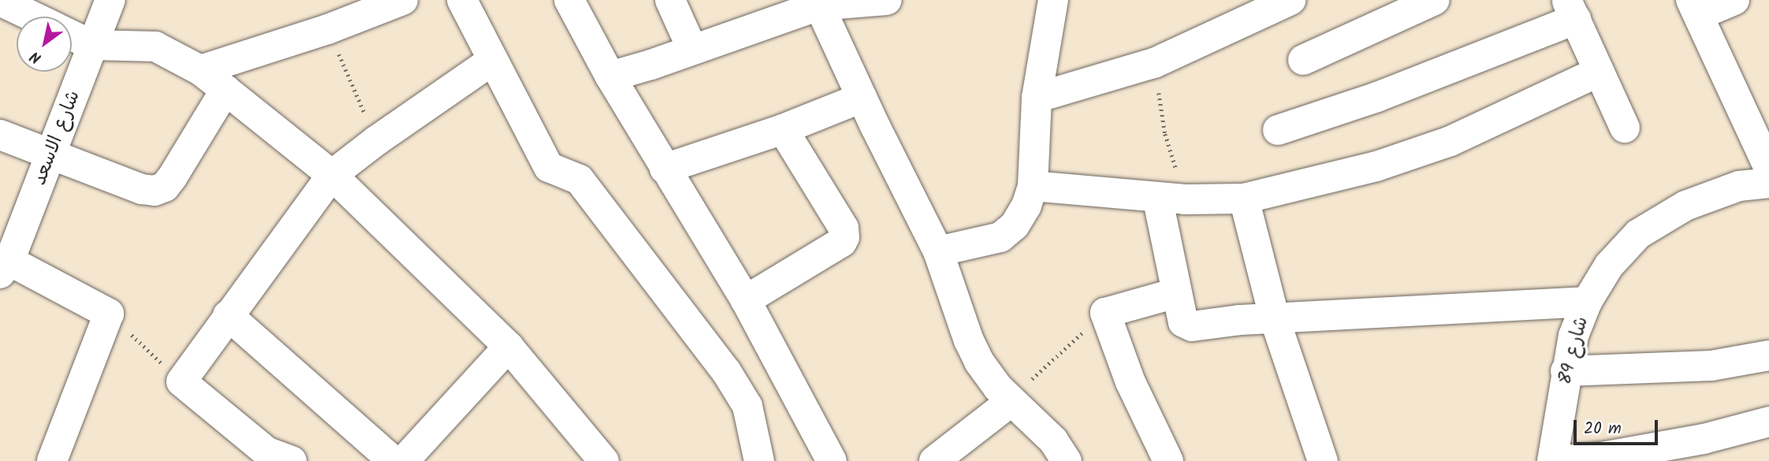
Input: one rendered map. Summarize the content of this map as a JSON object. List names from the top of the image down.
{
  "streets": {
    "street": ["شارع الاسعد", "شارع 89"]
  },
  "scale_bar": "20 m",
  "north": "bottom left"
}
